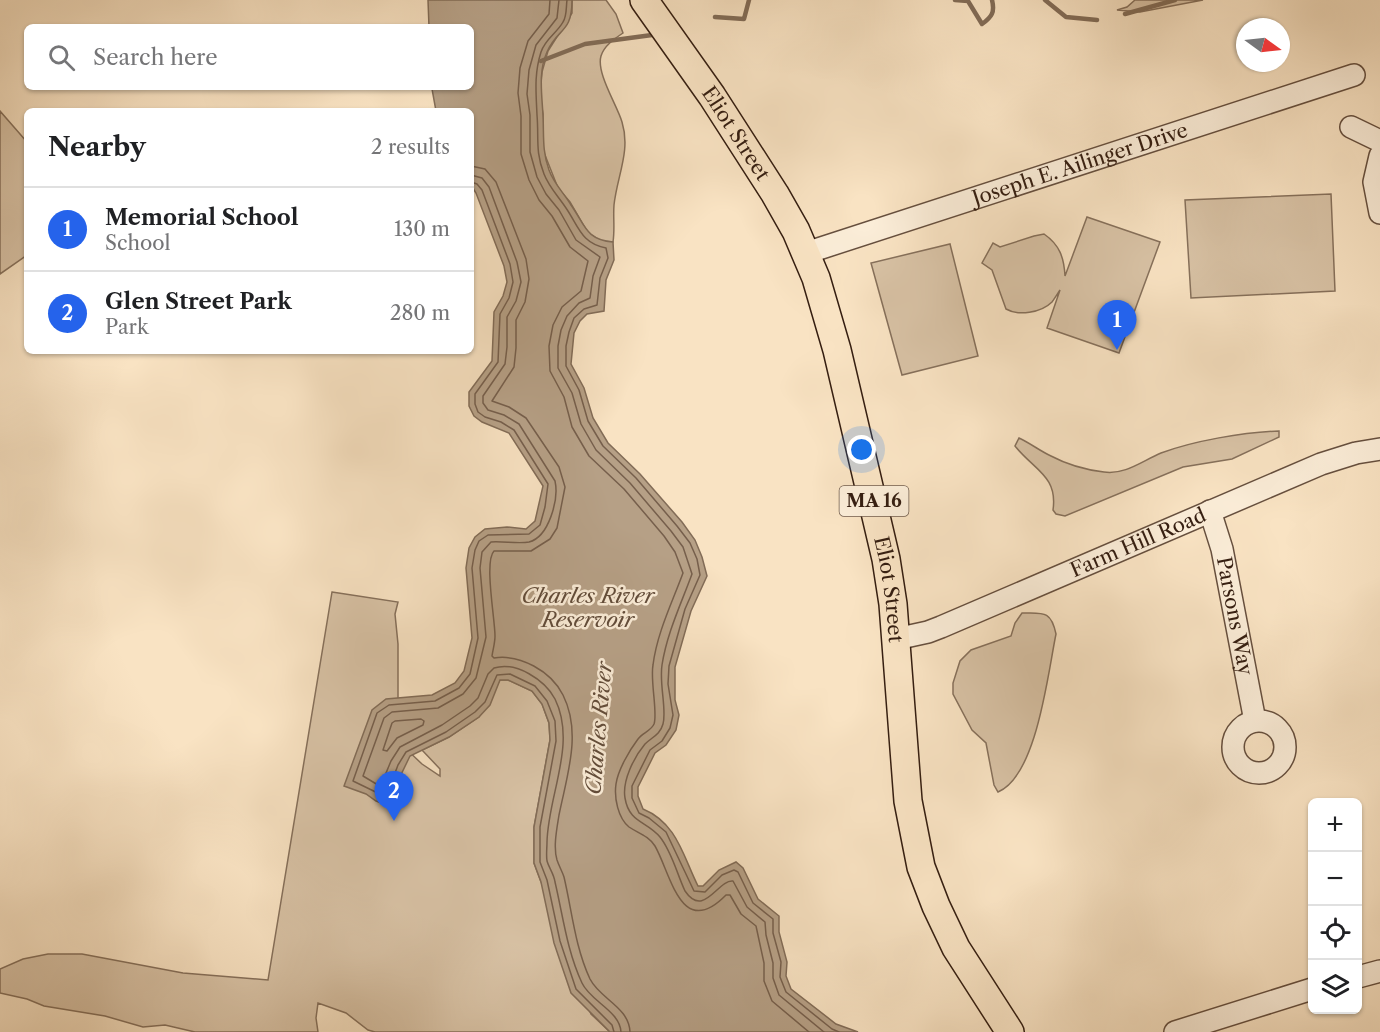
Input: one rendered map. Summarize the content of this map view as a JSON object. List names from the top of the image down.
{
  "streets": {
    "main road": ["Eliot Street", "MA 16"],
    "street": ["Joseph E. Ailinger Drive", "Farm Hill Road", "Parsons Way"]
  },
  "crossings": [
    ["Eliot Street", "Joseph E. Ailinger Drive"],
    ["Eliot Street", "Farm Hill Road"],
    ["Farm Hill Road", "Parsons Way"]
  ],
  "water": ["Charles River Reservoir", "Charles River"],
  "north": "right",
  "page": {
    "search": "Search here",
    "heading": ["Nearby", "2 results"],
    "list": [
      {
        "mark": "1",
        "name": "Memorial School",
        "note": "School",
        "value": "130 m"
      },
      {
        "mark": "2",
        "name": "Glen Street Park",
        "note": "Park",
        "value": "280 m"
      }
    ],
    "pins": ["1", "2"],
    "map_buttons": ["+", "−"]
  }
}
